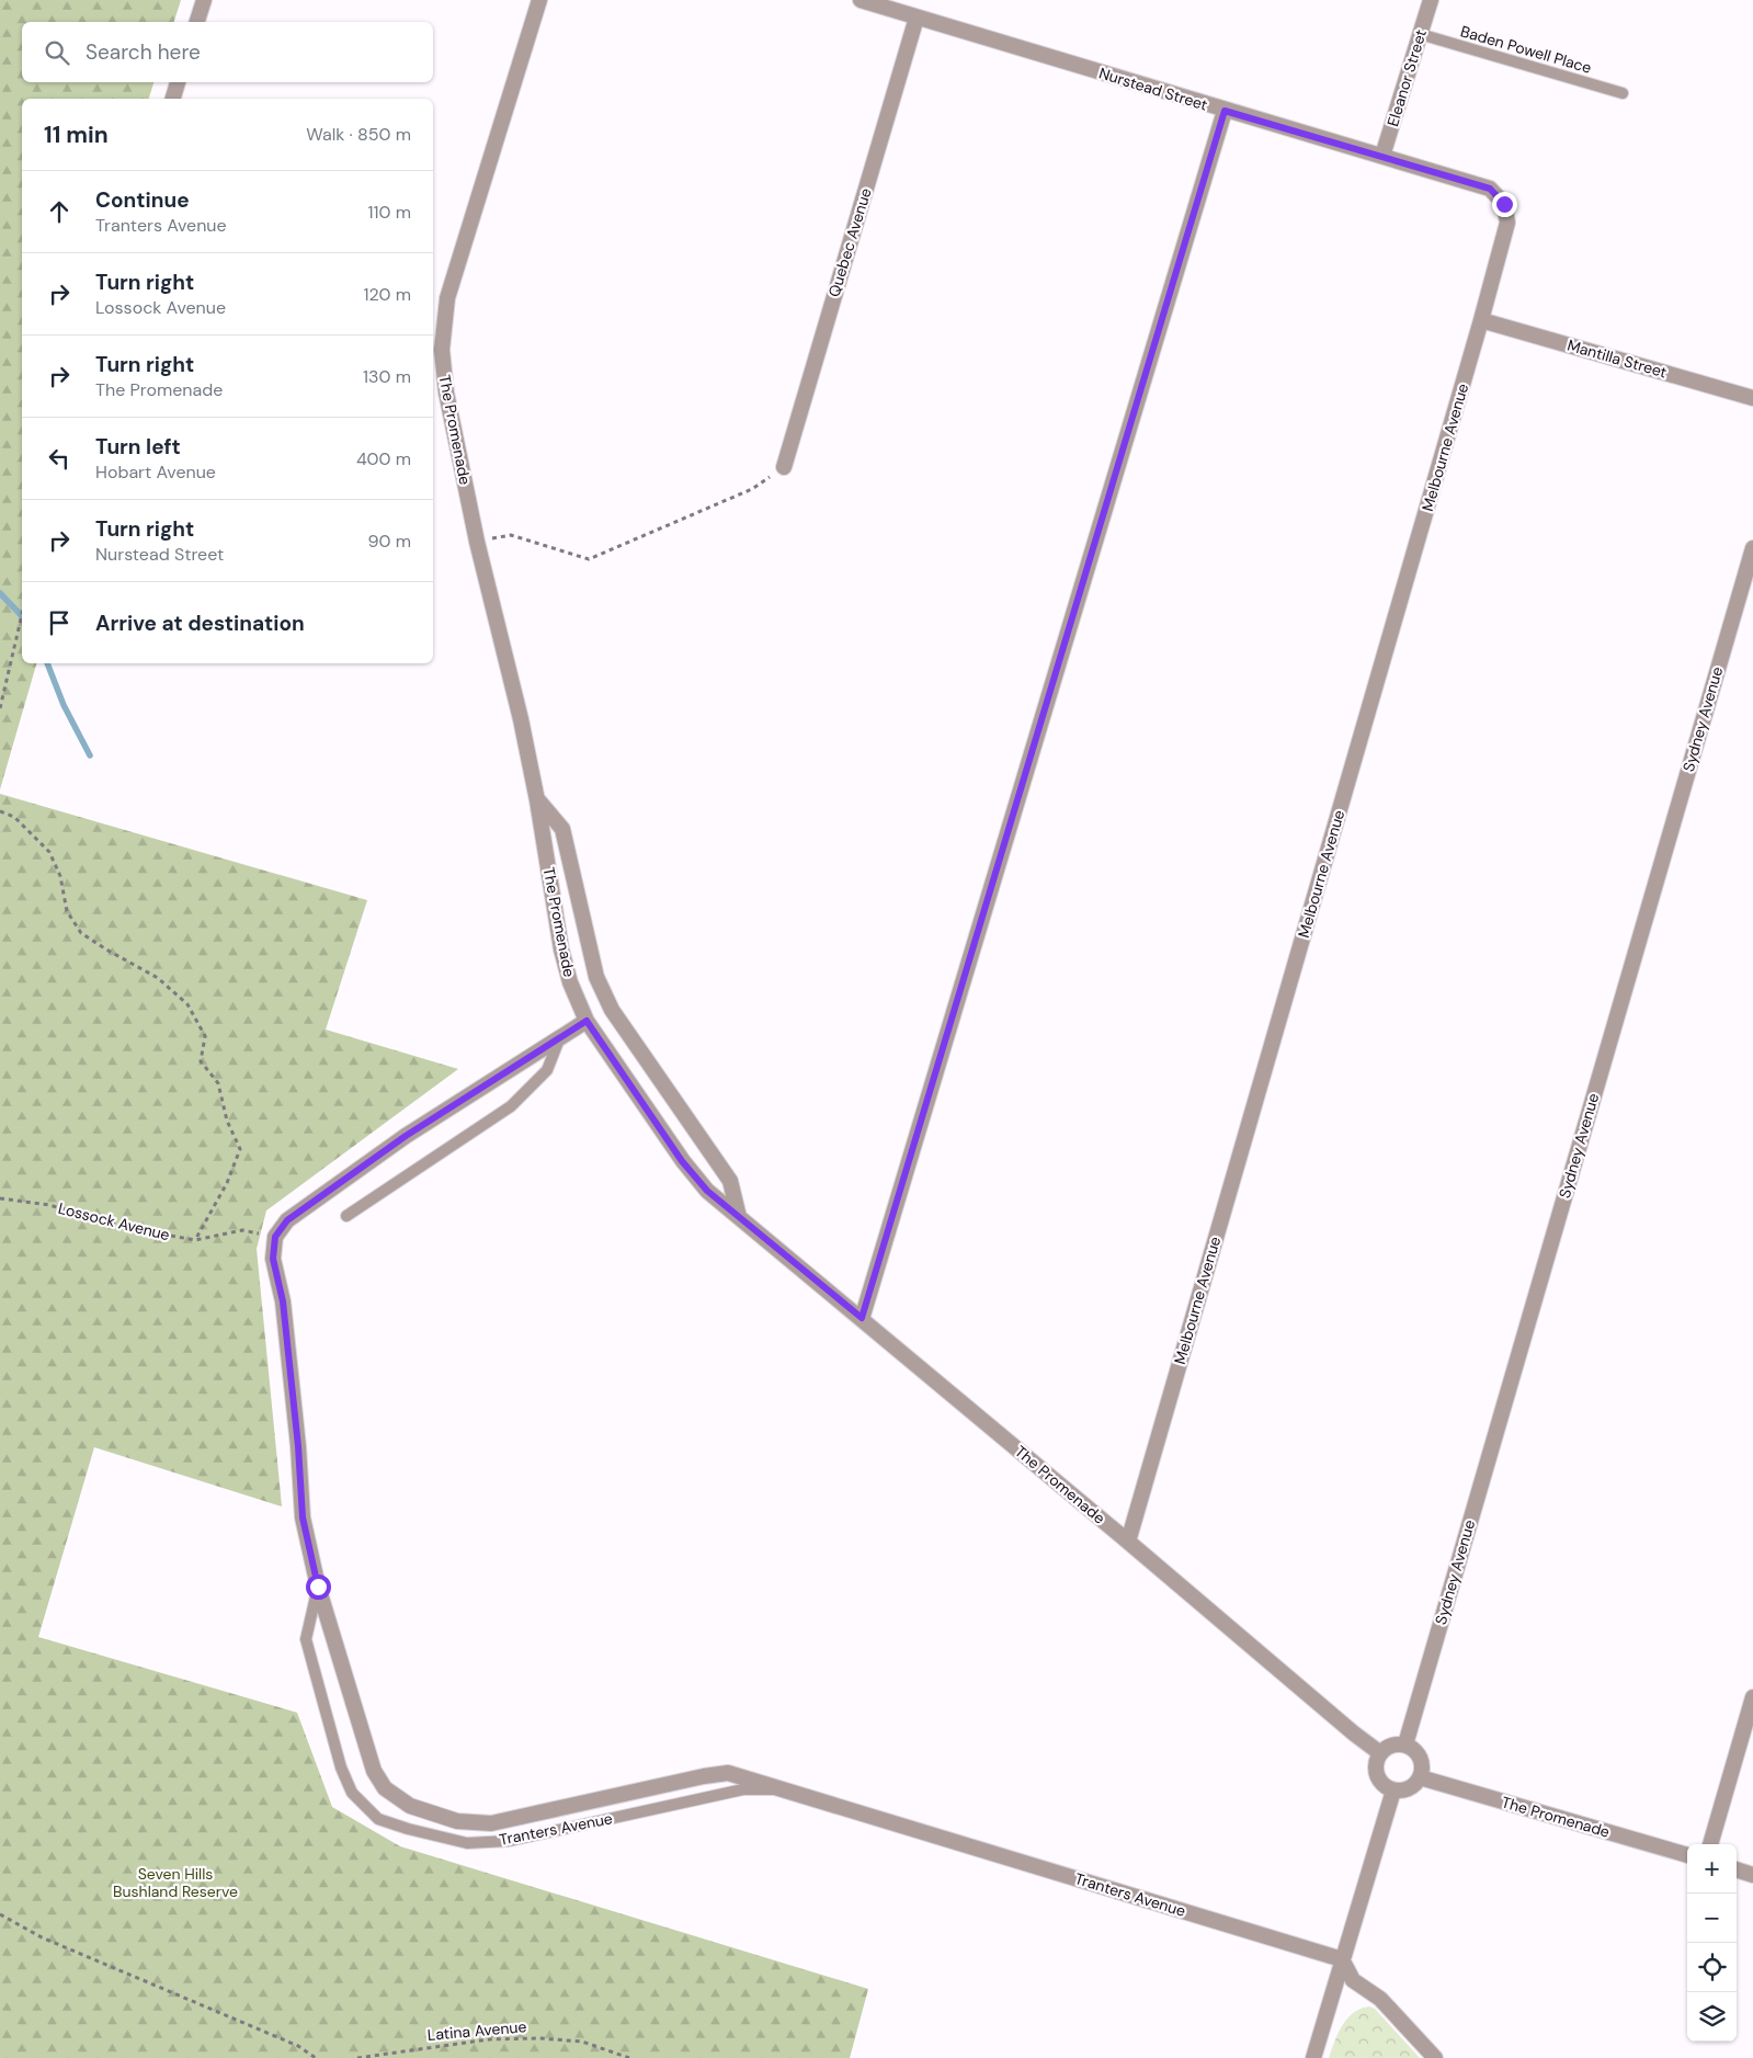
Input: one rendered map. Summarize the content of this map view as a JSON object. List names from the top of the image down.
{
  "streets": {
    "street": [
      "Eleanor Street",
      "Nurstead Street",
      "Quebec Avenue",
      "Mantilla Street",
      "The Promenade",
      "Melbourne Avenue",
      "Sydney Avenue",
      "Tranters Avenue"
    ],
    "lane": ["Baden Powell Place"],
    "path": ["Lossock Avenue", "Latina Avenue"]
  },
  "crossings": [
    ["Baden Powell Place", "Eleanor Street"],
    ["Eleanor Street", "Nurstead Street"],
    ["Nurstead Street", "Quebec Avenue"],
    ["Nurstead Street", "Melbourne Avenue"],
    ["Mantilla Street", "Melbourne Avenue"],
    ["The Promenade", "Melbourne Avenue"],
    ["The Promenade", "Sydney Avenue"],
    ["Lossock Avenue", "Tranters Avenue"]
  ],
  "parks": ["Seven Hills Bushland Reserve"],
  "page": {
    "search": "Search here",
    "heading": ["11 min", "Walk · 850 m"],
    "list": [
      ["Continue", "Tranters Avenue", "110 m"],
      ["Turn right", "Lossock Avenue", "120 m"],
      ["Turn right", "The Promenade", "130 m"],
      ["Turn left", "Hobart Avenue", "400 m"],
      ["Turn right", "Nurstead Street", "90 m"],
      "Arrive at destination"
    ],
    "map_buttons": ["+", "−"]
  }
}
